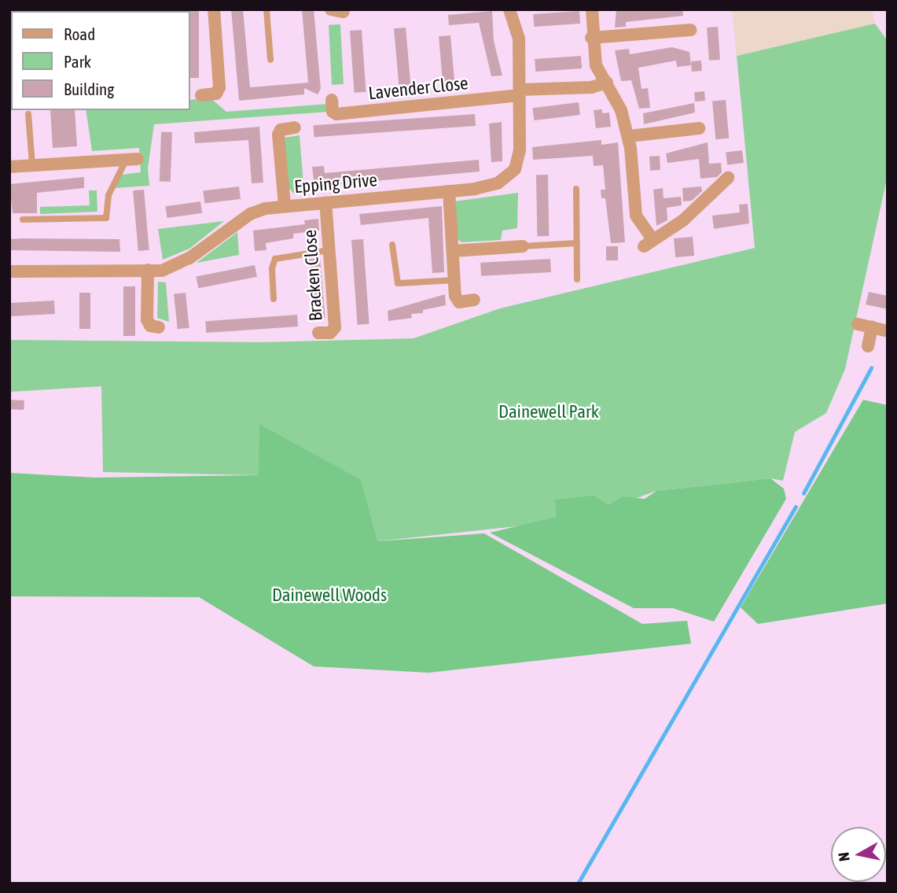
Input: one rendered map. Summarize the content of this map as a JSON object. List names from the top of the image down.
{
  "streets": {
    "street": ["Lavender Close", "Epping Drive", "Bracken Close"]
  },
  "crossings": [
    ["Lavender Close", "Epping Drive"],
    ["Epping Drive", "Bracken Close"]
  ],
  "parks": ["Dainewell Park", "Dainewell Woods"],
  "legend": ["Road", "Park", "Building"],
  "north": "left"
}
